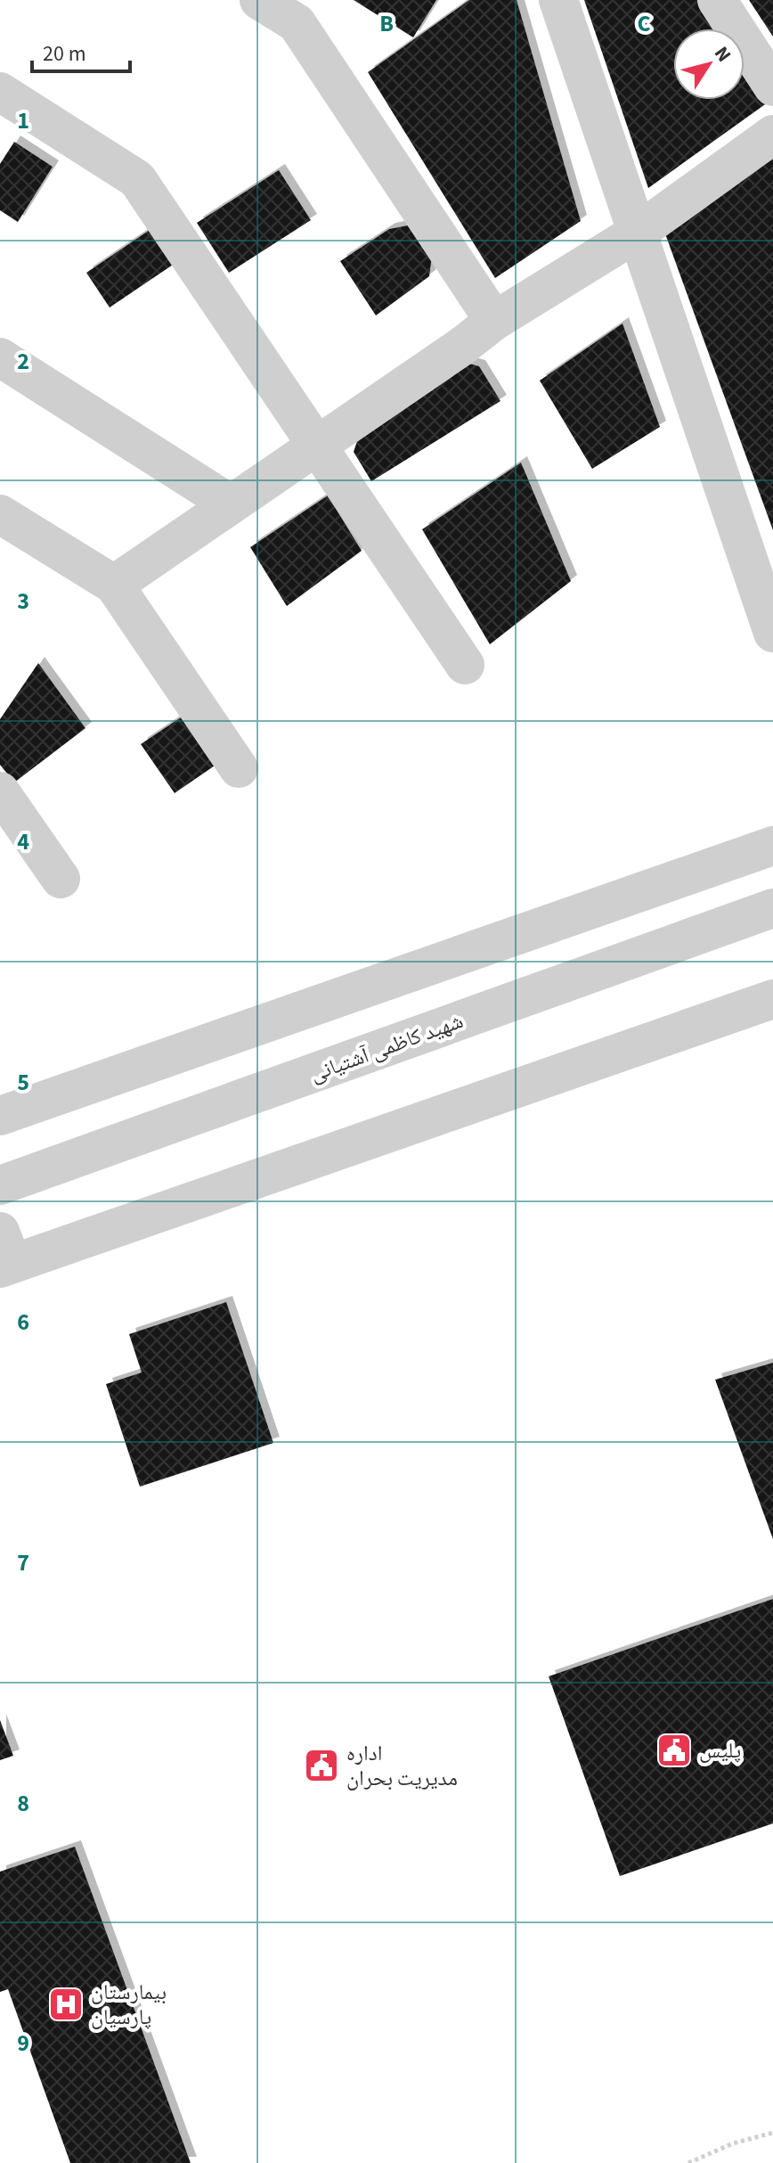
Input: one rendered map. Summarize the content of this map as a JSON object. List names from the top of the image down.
{
  "streets": {
    "street": ["شهید کاظمی آشتیانی"]
  },
  "places": {
    "public building": ["پلیس", "اداره مدیریت بحران"],
    "hospital": ["بیمارستان پارسیان"]
  },
  "scale_bar": "20 m",
  "north": "top right",
  "grid": {
    "columns": ["B", "C"],
    "rows": [
      "1",
      "2",
      "3",
      "4",
      "5",
      "6",
      "7",
      "8",
      "9"
    ]
  }
}
